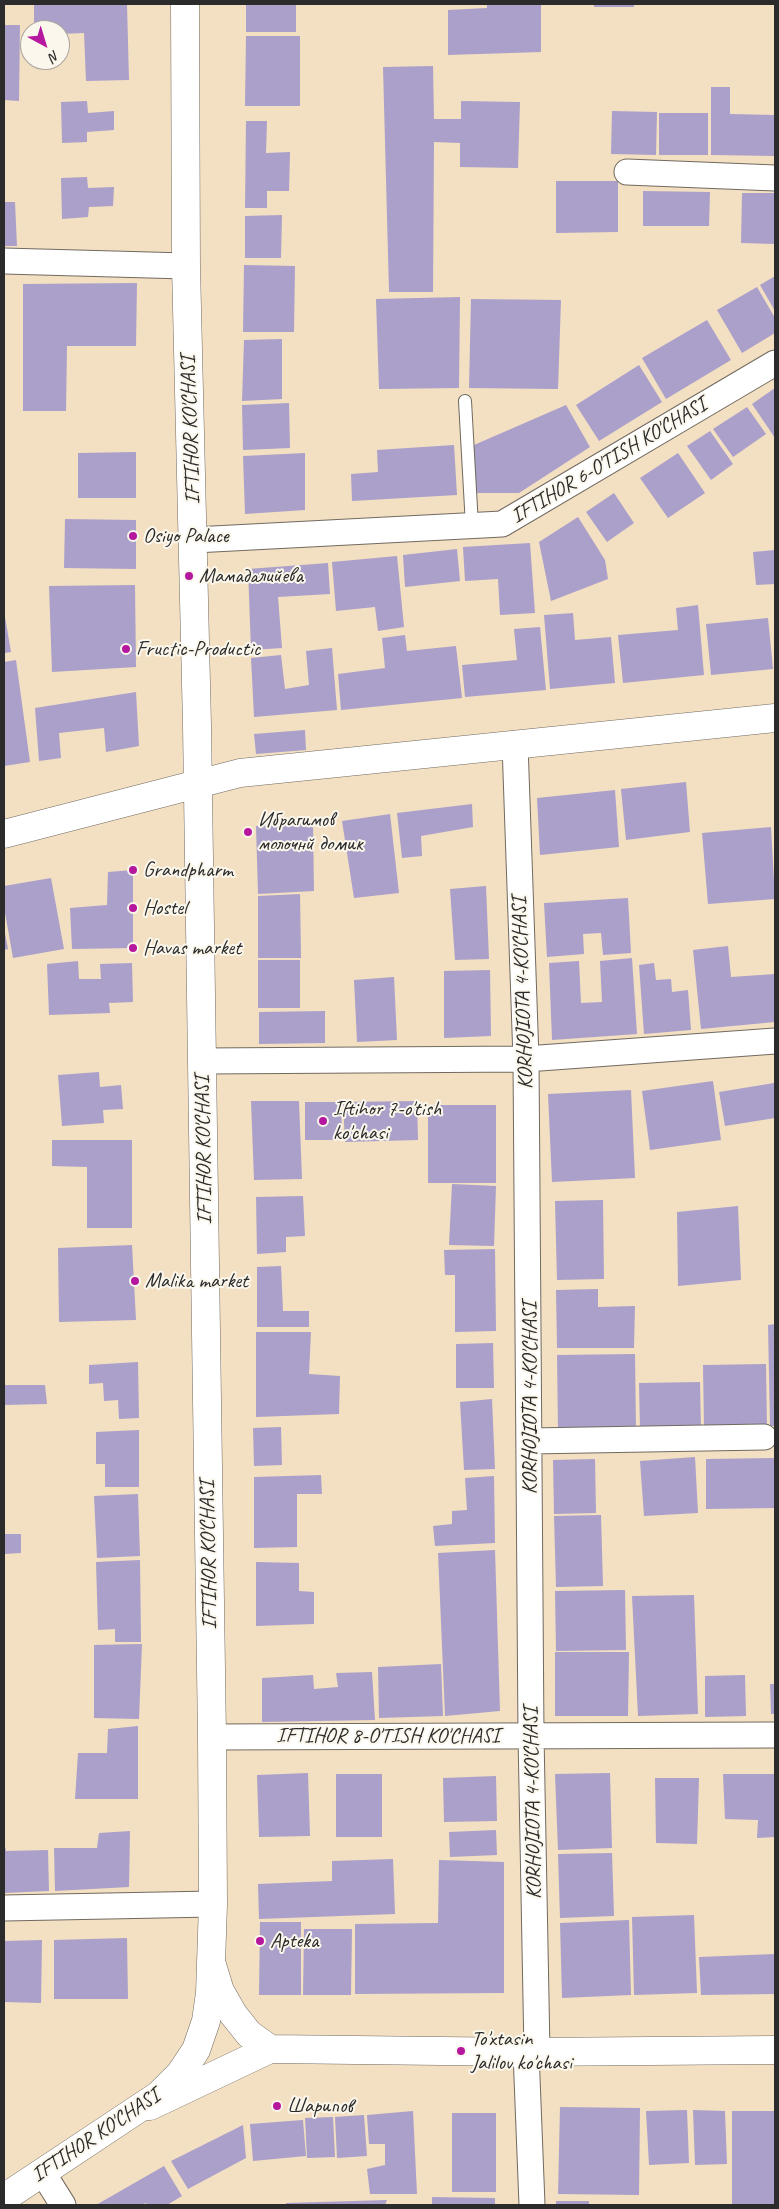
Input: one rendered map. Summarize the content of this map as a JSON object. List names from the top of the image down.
{
  "streets": {
    "main road": ["IFTIHOR KO'CHASI"],
    "street": ["IFTIHOR 6-O'TISH KO'CHASI", "KORHOJIOTA 4-KO'CHASI", "IFTIHOR 8-O'TISH KO'CHASI"]
  },
  "crossings": [
    ["IFTIHOR KO'CHASI", "IFTIHOR 6-O'TISH KO'CHASI"],
    ["IFTIHOR KO'CHASI", "IFTIHOR 8-O'TISH KO'CHASI"],
    ["KORHOJIOTA 4-KO'CHASI", "IFTIHOR 8-O'TISH KO'CHASI"]
  ],
  "places": [
    "Osiyo Palace",
    "Мамадалийева",
    "Fructic-Productic",
    "Ибрагимов молочнй домик",
    "Grandpharm",
    "Hostel",
    "Havas market",
    "Iftihor 7-o'tish ko'chasi",
    "Malika market",
    "Apteka",
    "To'xtasin Jalilov ko'chasi",
    "Шарипов"
  ],
  "north": "bottom right"
}
